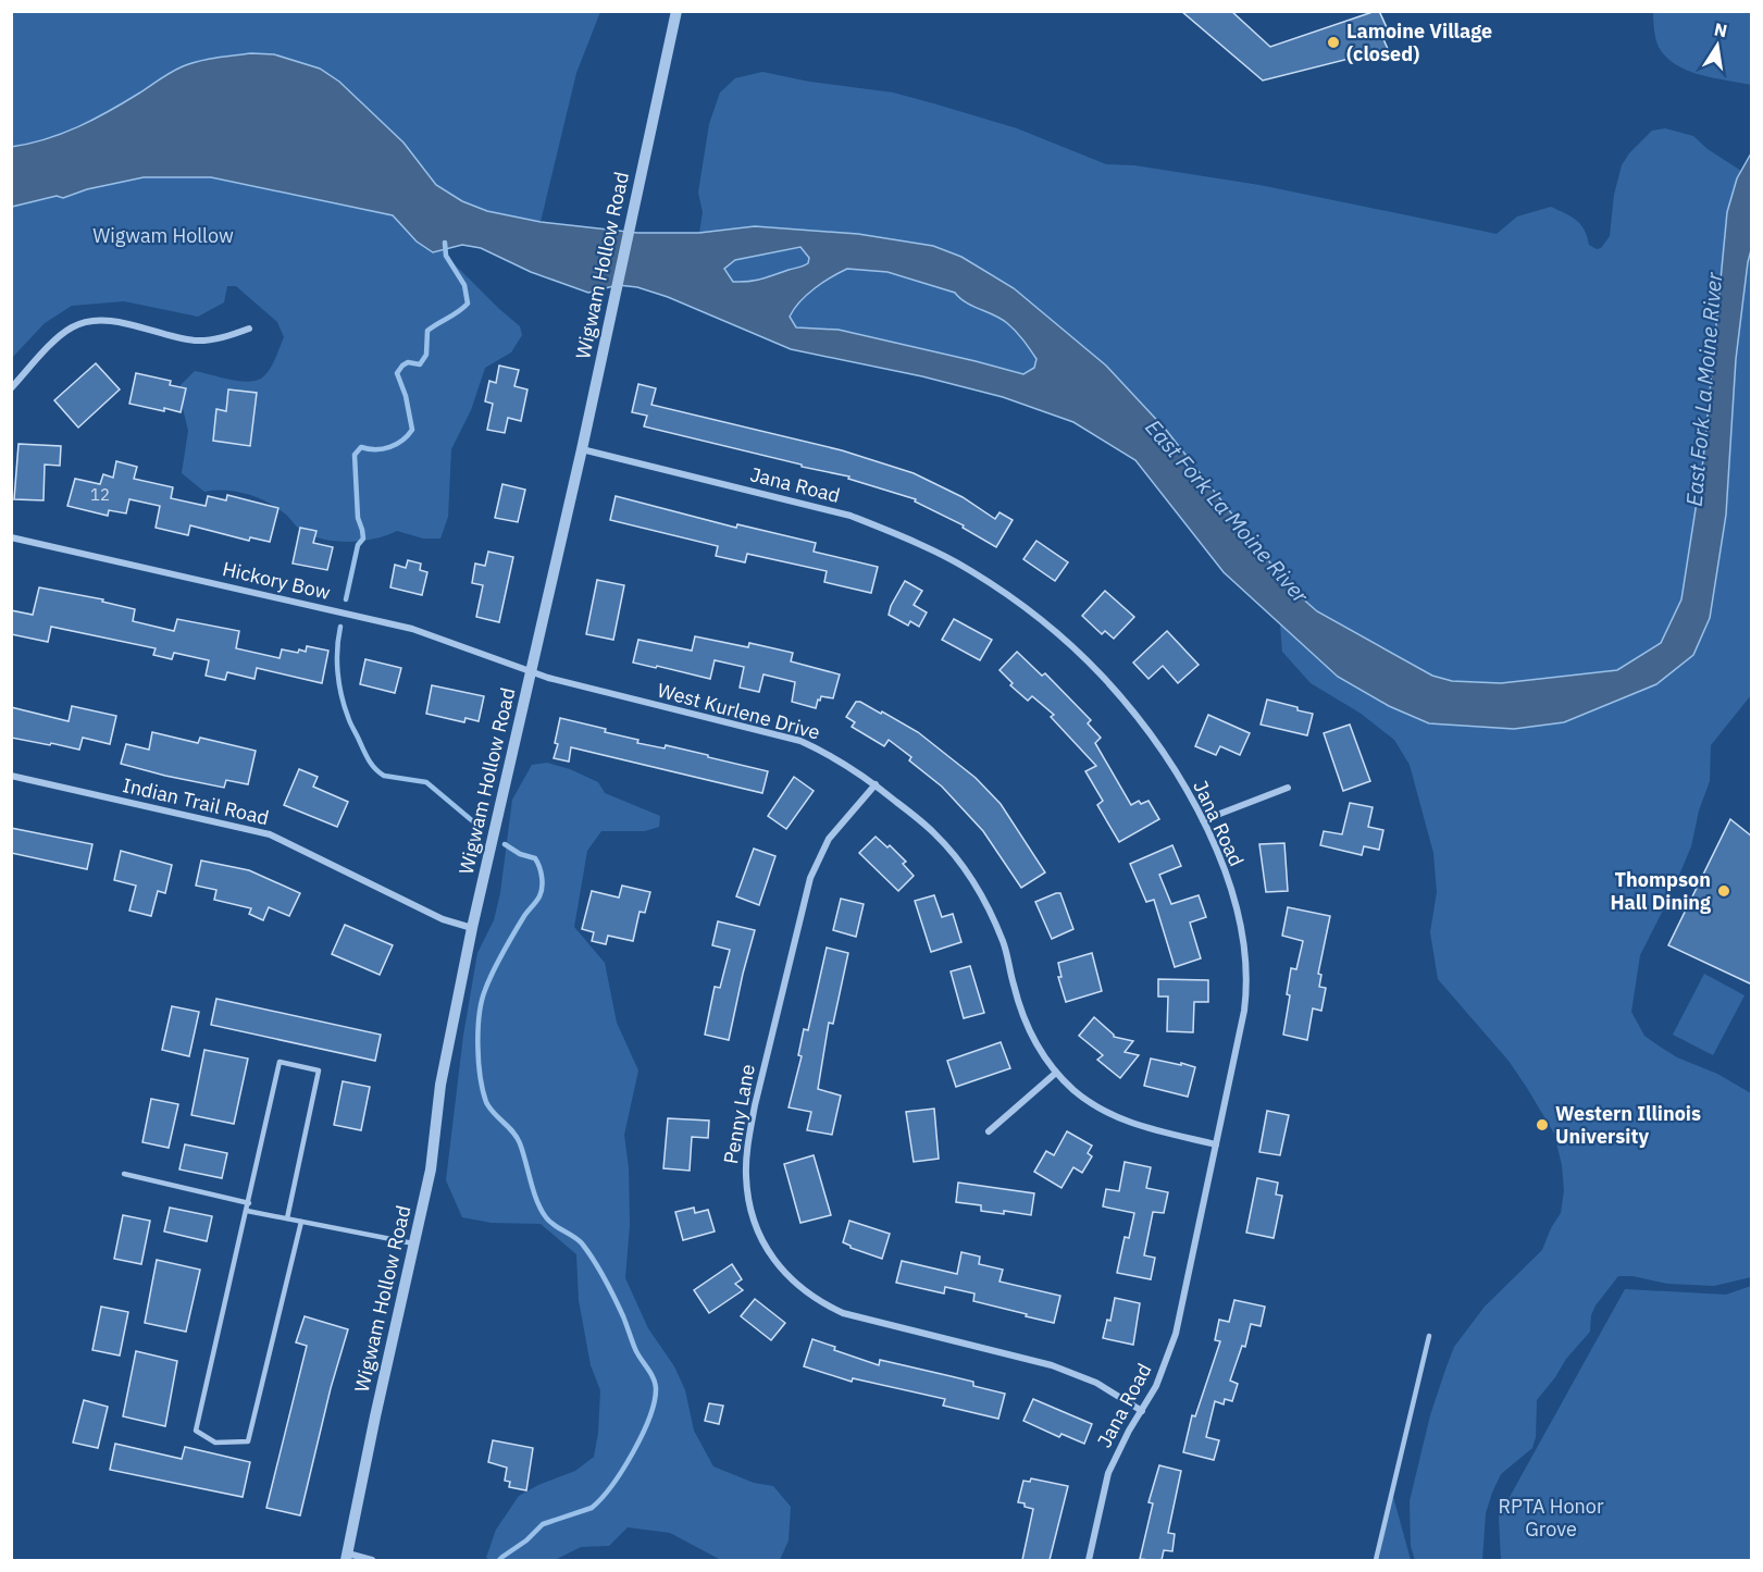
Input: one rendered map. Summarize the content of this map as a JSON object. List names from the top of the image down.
{
  "streets": {
    "street": [
      "Wigwam Hollow Road",
      "Jana Road",
      "Hickory Bow",
      "West Kurlene Drive",
      "Indian Trail Road",
      "Penny Lane"
    ]
  },
  "crossings": [
    ["Wigwam Hollow Road", "Jana Road"],
    ["Wigwam Hollow Road", "Hickory Bow"],
    ["Wigwam Hollow Road", "West Kurlene Drive"],
    ["Wigwam Hollow Road", "Indian Trail Road"],
    ["Jana Road", "West Kurlene Drive"],
    ["Jana Road", "Penny Lane"],
    ["Hickory Bow", "West Kurlene Drive"],
    ["West Kurlene Drive", "Penny Lane"]
  ],
  "water": ["East Fork La Moine River"],
  "parks": ["Wigwam Hollow", "RPTA Honor Grove"],
  "places": ["Lamoine Village (closed)", "Thompson Hall Dining", "Western Illinois University"],
  "house_numbers": ["12"],
  "north": "top"
}
